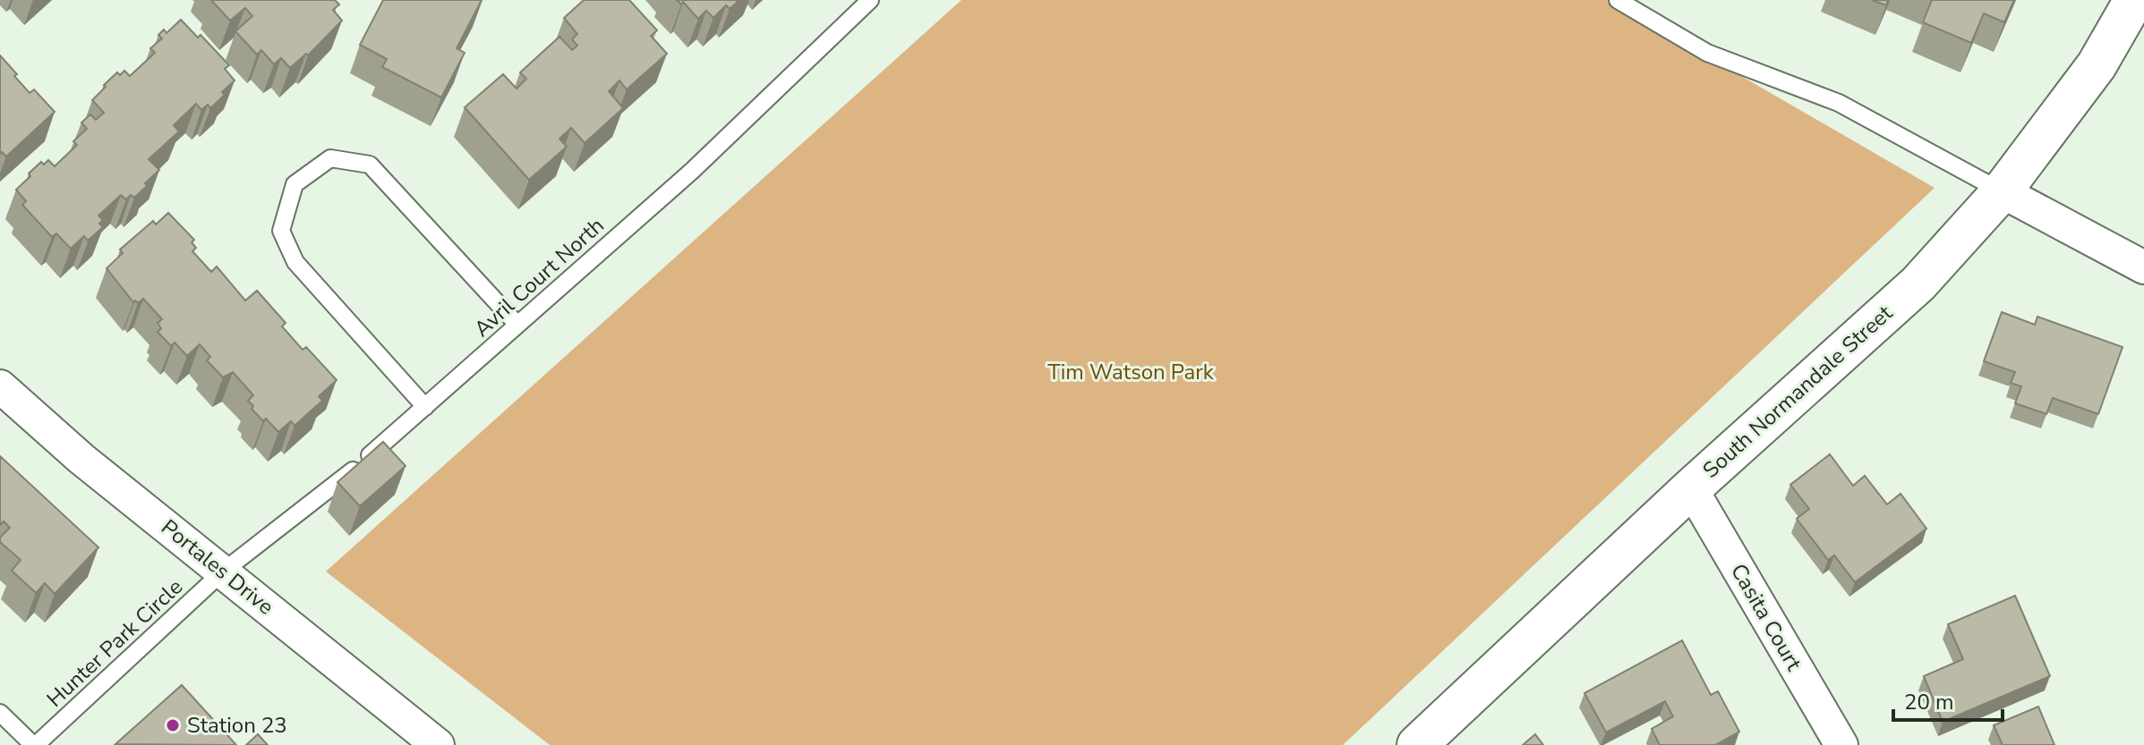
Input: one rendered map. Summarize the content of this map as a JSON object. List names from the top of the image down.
{
  "streets": {
    "street": ["South Normandale Street", "Portales Drive", "Casita Court"],
    "lane": ["Avril Court North", "Hunter Park Circle"]
  },
  "crossings": [
    ["Avril Court North", "Portales Drive"],
    ["Avril Court North", "Hunter Park Circle"],
    ["South Normandale Street", "Casita Court"],
    ["Portales Drive", "Hunter Park Circle"]
  ],
  "parks": ["Tim Watson Park"],
  "places": ["Station 23"],
  "scale_bar": "20 m"
}
